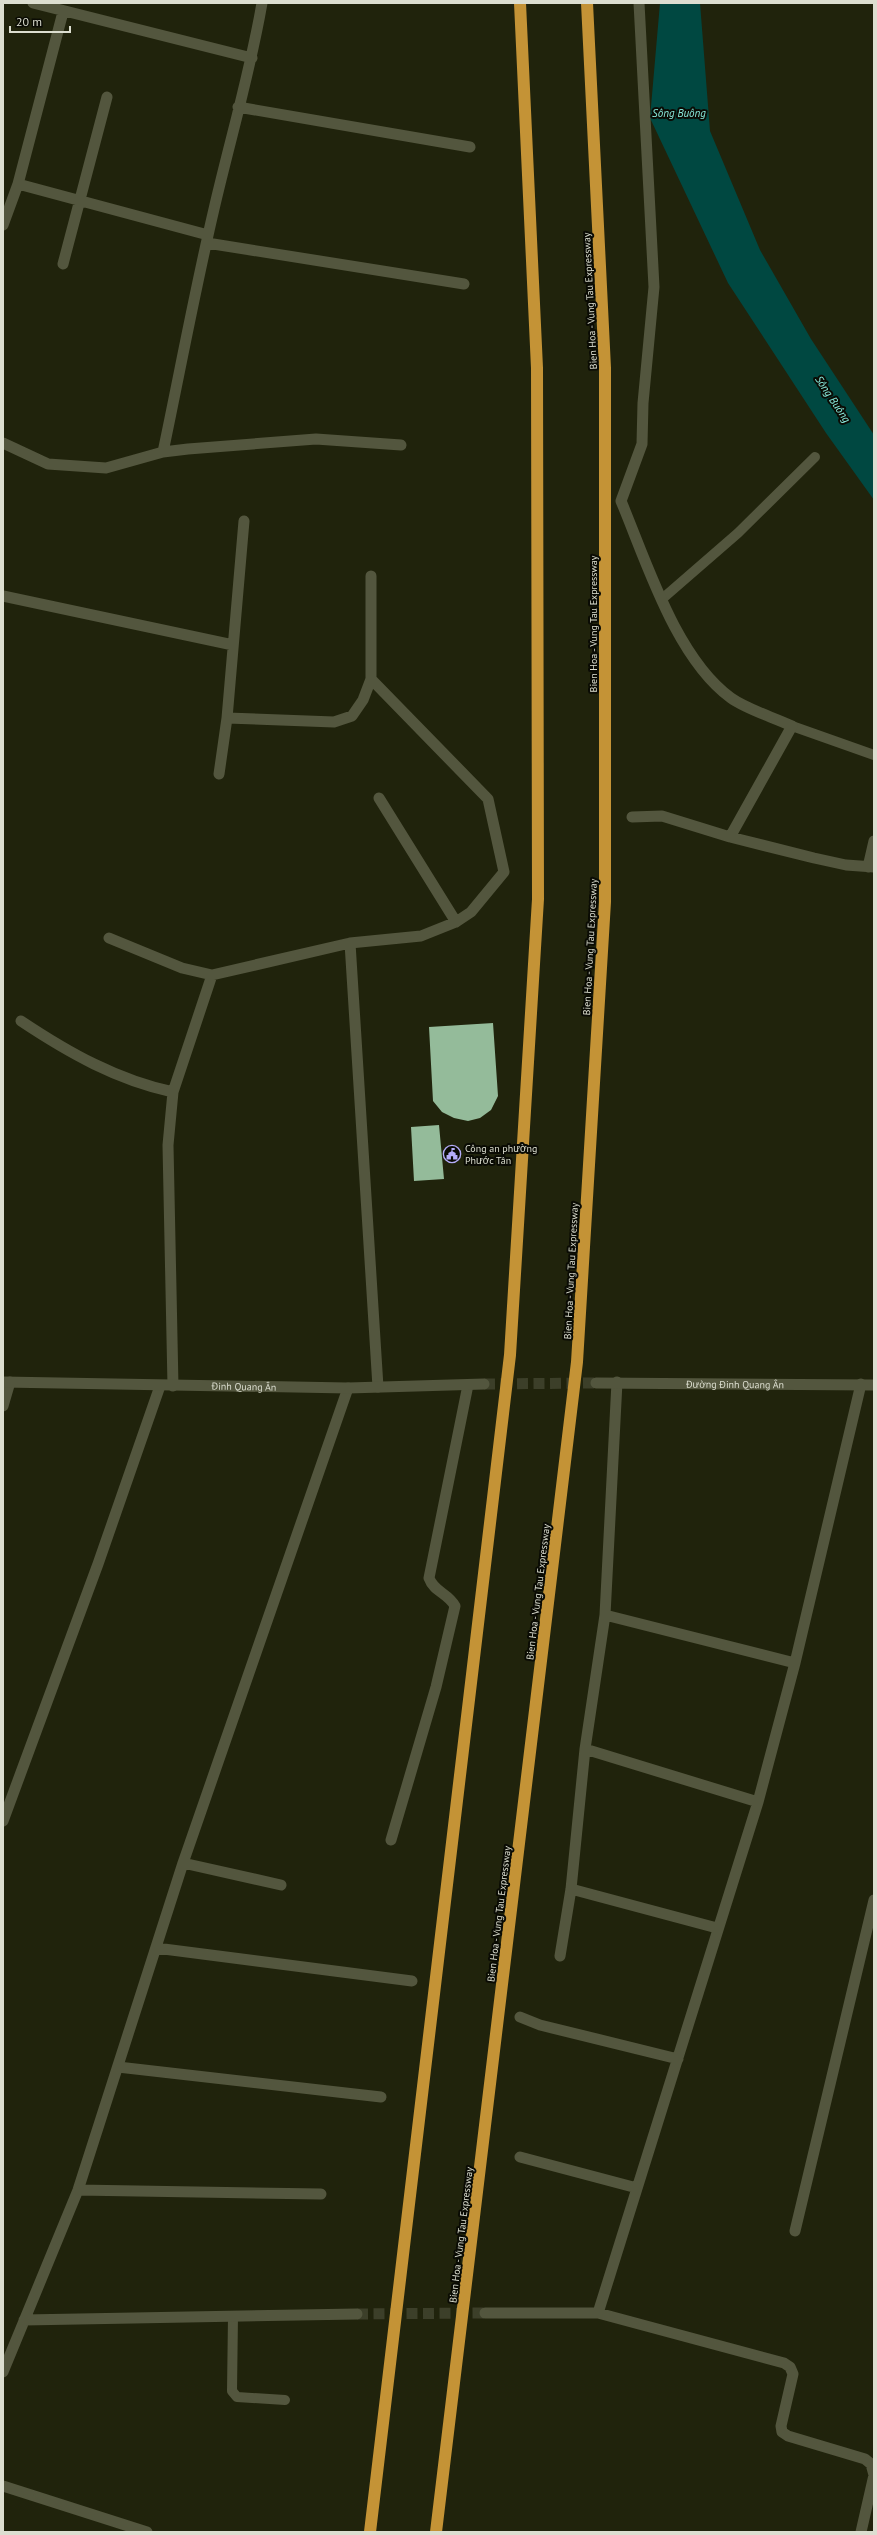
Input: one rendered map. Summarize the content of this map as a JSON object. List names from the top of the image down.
{
  "streets": {
    "highway": ["Bien Hoa - Vung Tau Expressway"],
    "street": ["Đường Đinh Quang Ân", "Đinh Quang Ân"]
  },
  "water": ["Sông Buông"],
  "places": {
    "public building": ["Công an phường Phước Tân"]
  },
  "scale_bar": "20 m"
}
